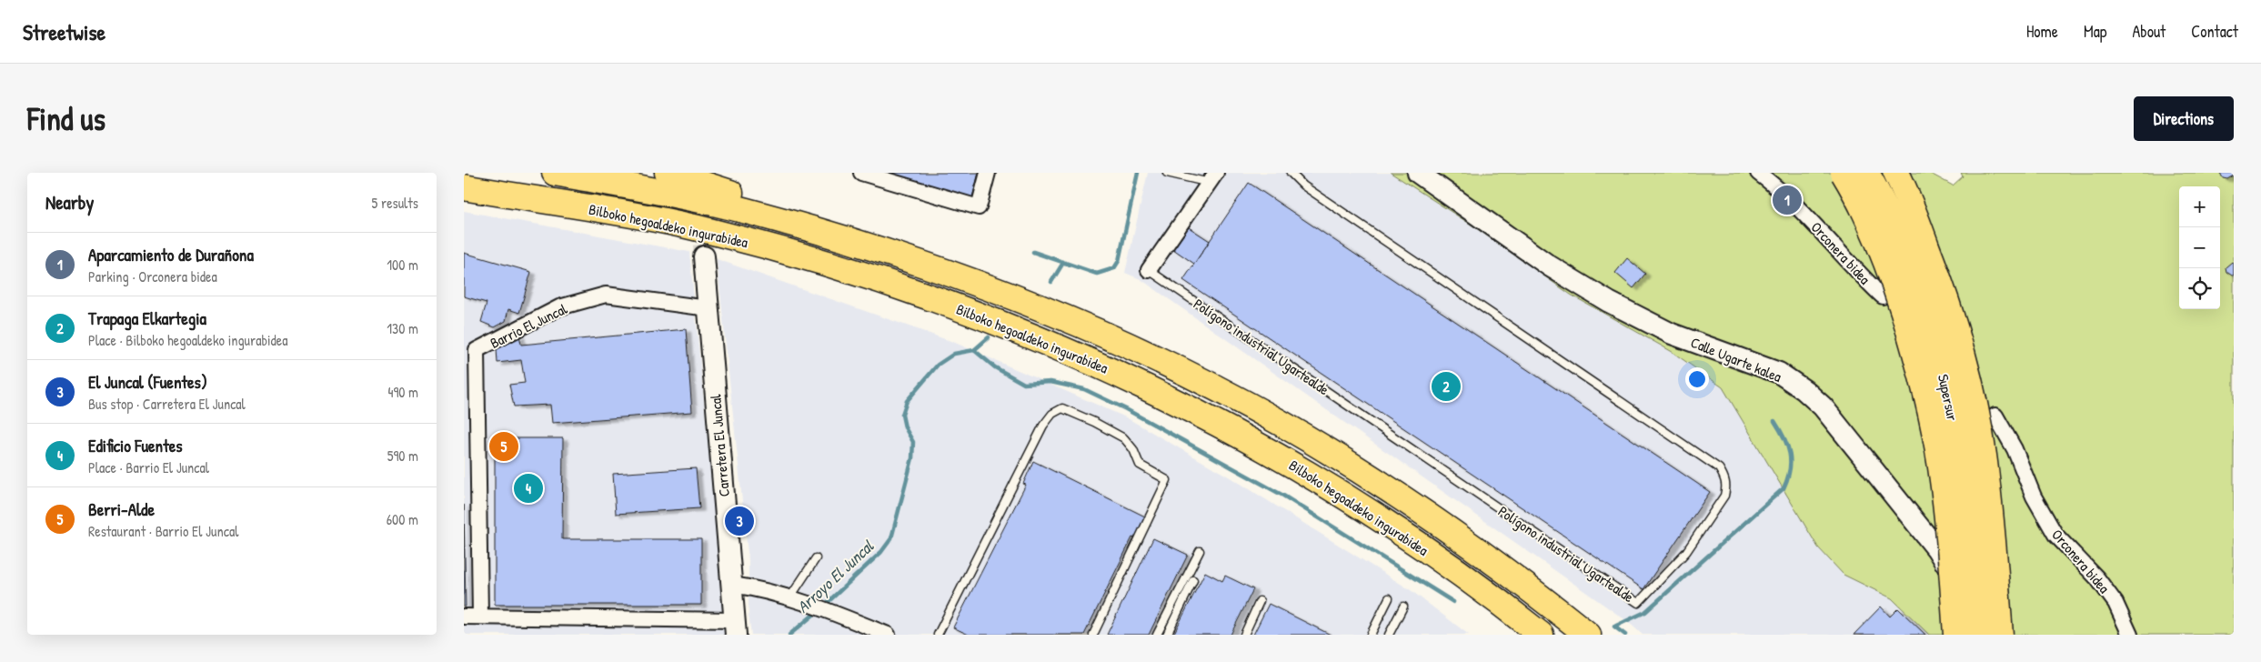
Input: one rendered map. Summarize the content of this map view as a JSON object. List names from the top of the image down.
{
  "streets": {
    "highway": ["Bilboko hegoaldeko ingurabidea", "Supersur"],
    "street": [
      "Orconera bidea",
      "Barrio El Juncal",
      "Polígono industrial Ugartealde",
      "Calle Ugarte kalea",
      "Carretera El Juncal"
    ]
  },
  "crossings": [
    ["Barrio El Juncal", "Carretera El Juncal"]
  ],
  "water": ["Arroyo El Juncal"],
  "page": {
    "header": "Streetwise",
    "nav": [
      "Home",
      "Map",
      "About",
      "Contact"
    ],
    "buttons": "Directions",
    "title": "Find us",
    "heading": ["Nearby", "5 results"],
    "pins": [
      "1",
      "2",
      "5",
      "4",
      "3"
    ],
    "map_buttons": ["+", "−"],
    "list": [
      {
        "mark": "1",
        "name": "Aparcamiento de Durañona",
        "note": "Parking · Orconera bidea",
        "value": "100 m"
      },
      {
        "mark": "2",
        "name": "Trapaga Elkartegia",
        "note": "Place · Bilboko hegoaldeko ingurabidea",
        "value": "130 m"
      },
      {
        "mark": "3",
        "name": "El Juncal (Fuentes)",
        "note": "Bus stop · Carretera El Juncal",
        "value": "490 m"
      },
      {
        "mark": "4",
        "name": "Edificio Fuentes",
        "note": "Place · Barrio El Juncal",
        "value": "590 m"
      },
      {
        "mark": "5",
        "name": "Berri-Alde",
        "note": "Restaurant · Barrio El Juncal",
        "value": "600 m"
      }
    ]
  }
}
